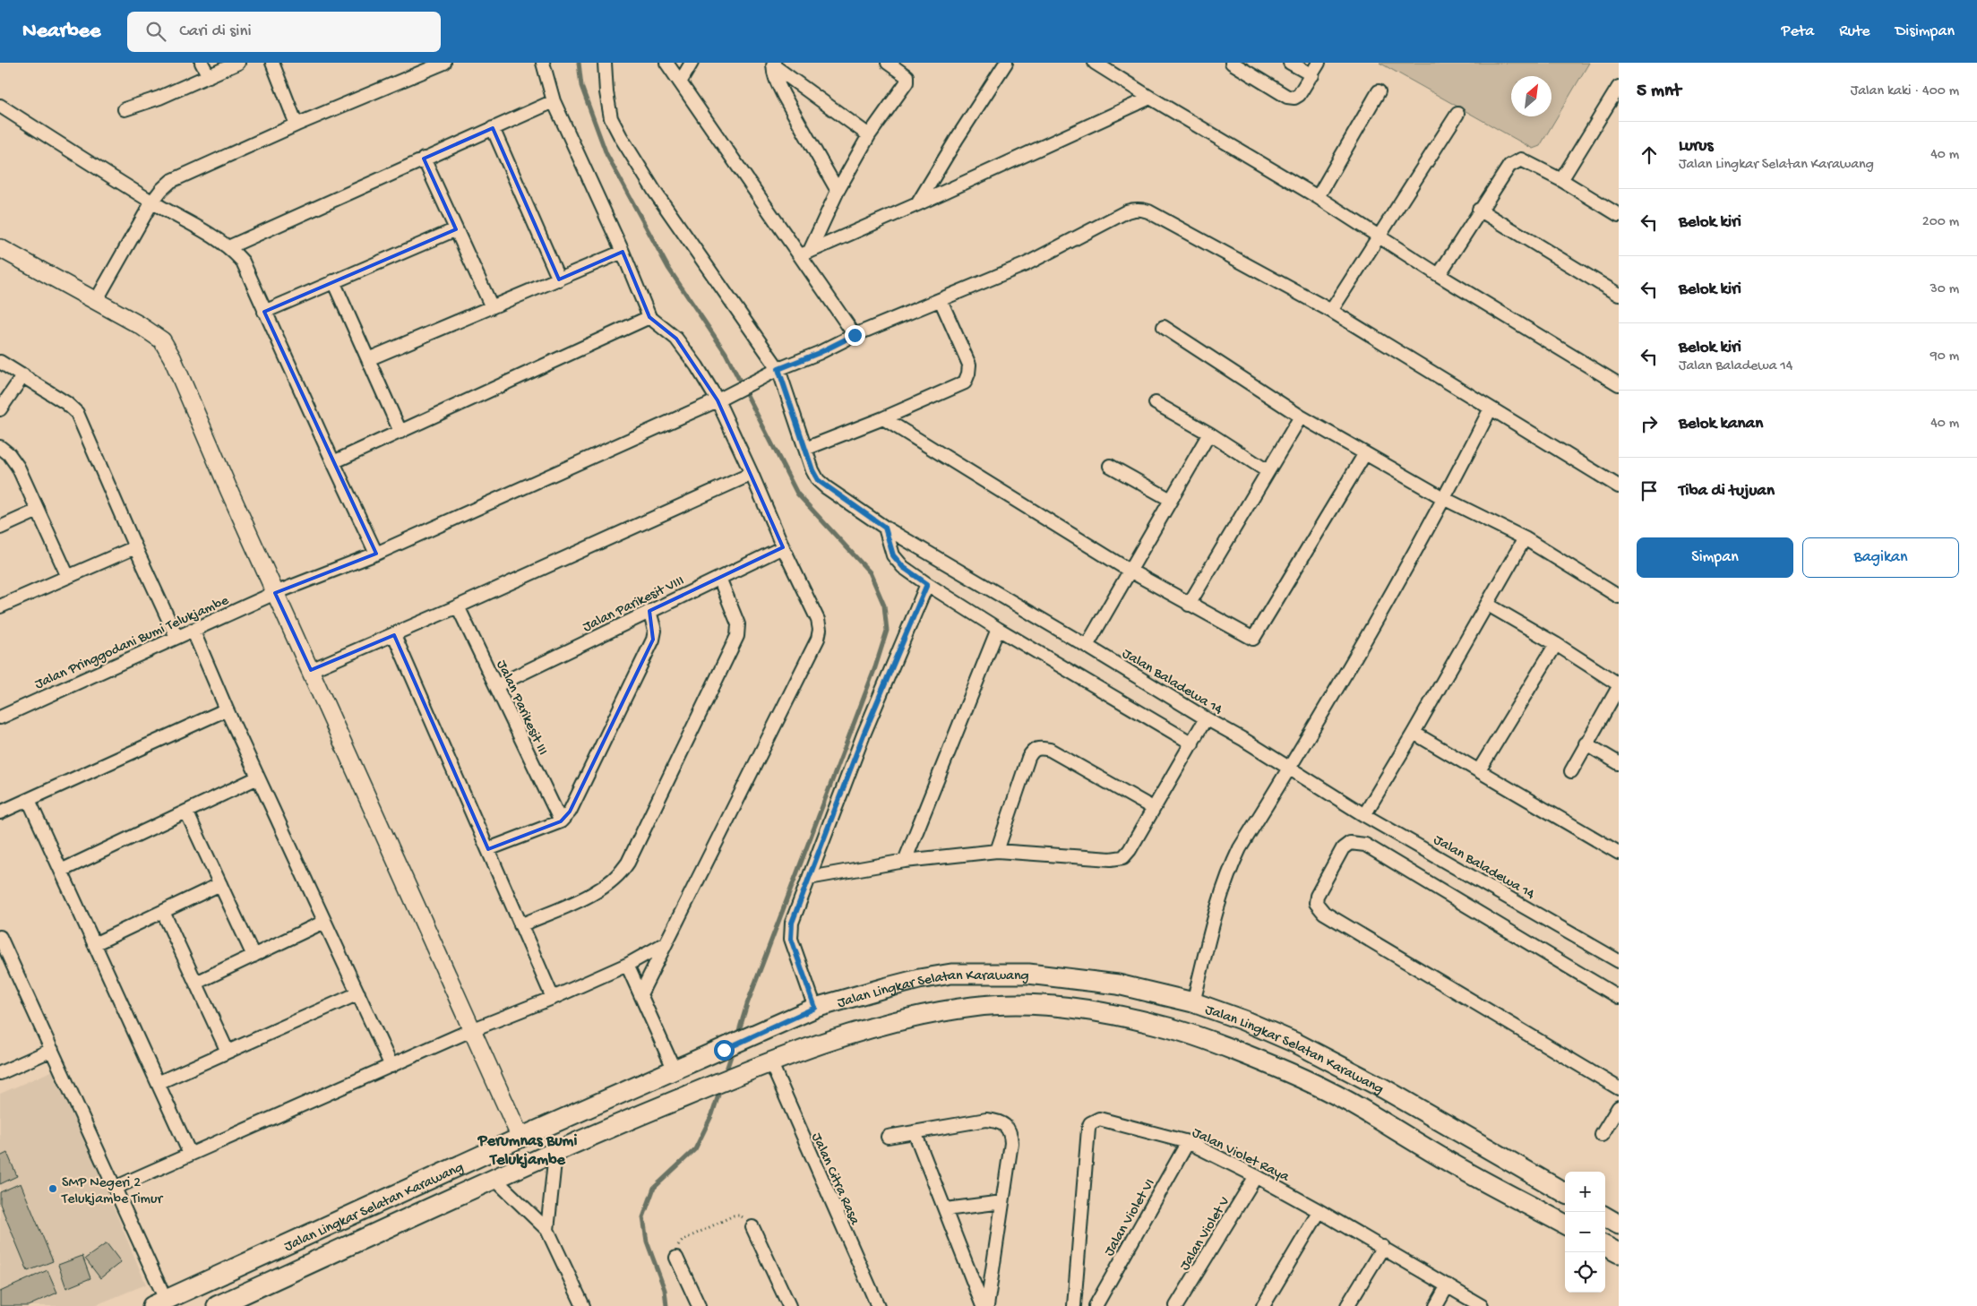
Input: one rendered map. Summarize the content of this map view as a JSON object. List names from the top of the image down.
{
  "streets": {
    "main road": ["Jalan Lingkar Selatan Karawang"],
    "street": [
      "Jalan Parikesit VIII",
      "Jalan Pringgodani Bumi Telukjambe",
      "Jalan Baladewa 14",
      "Jalan Parikesit III",
      "Jalan Violet Raya",
      "Jalan Citra Rasa",
      "Jalan Violet VI",
      "Jalan Violet V"
    ]
  },
  "crossings": [
    ["Jalan Parikesit VIII", "Jalan Parikesit III"],
    ["Jalan Pringgodani Bumi Telukjambe", "Jalan Baladewa 14"],
    ["Jalan Lingkar Selatan Karawang", "Jalan Citra Rasa"],
    ["Jalan Violet Raya", "Jalan Violet VI"],
    ["Jalan Violet Raya", "Jalan Violet V"]
  ],
  "districts": ["Perumnas Bumi Telukjambe"],
  "places": ["SMP Negeri 2 Telukjambe Timur"],
  "north": "top right",
  "page": {
    "header": "Nearbee",
    "search": "Cari di sini",
    "nav": ["Peta", "Rute", "Disimpan"],
    "heading": ["5 mnt", "Jalan kaki · 400 m"],
    "list": [
      ["Lurus", "Jalan Lingkar Selatan Karawang", "40 m"],
      ["Belok kiri", "200 m"],
      ["Belok kiri", "30 m"],
      ["Belok kiri", "Jalan Baladewa 14", "90 m"],
      ["Belok kanan", "40 m"],
      "Tiba di tujuan"
    ],
    "buttons": ["Simpan", "Bagikan"],
    "map_buttons": ["+", "−"]
  }
}
